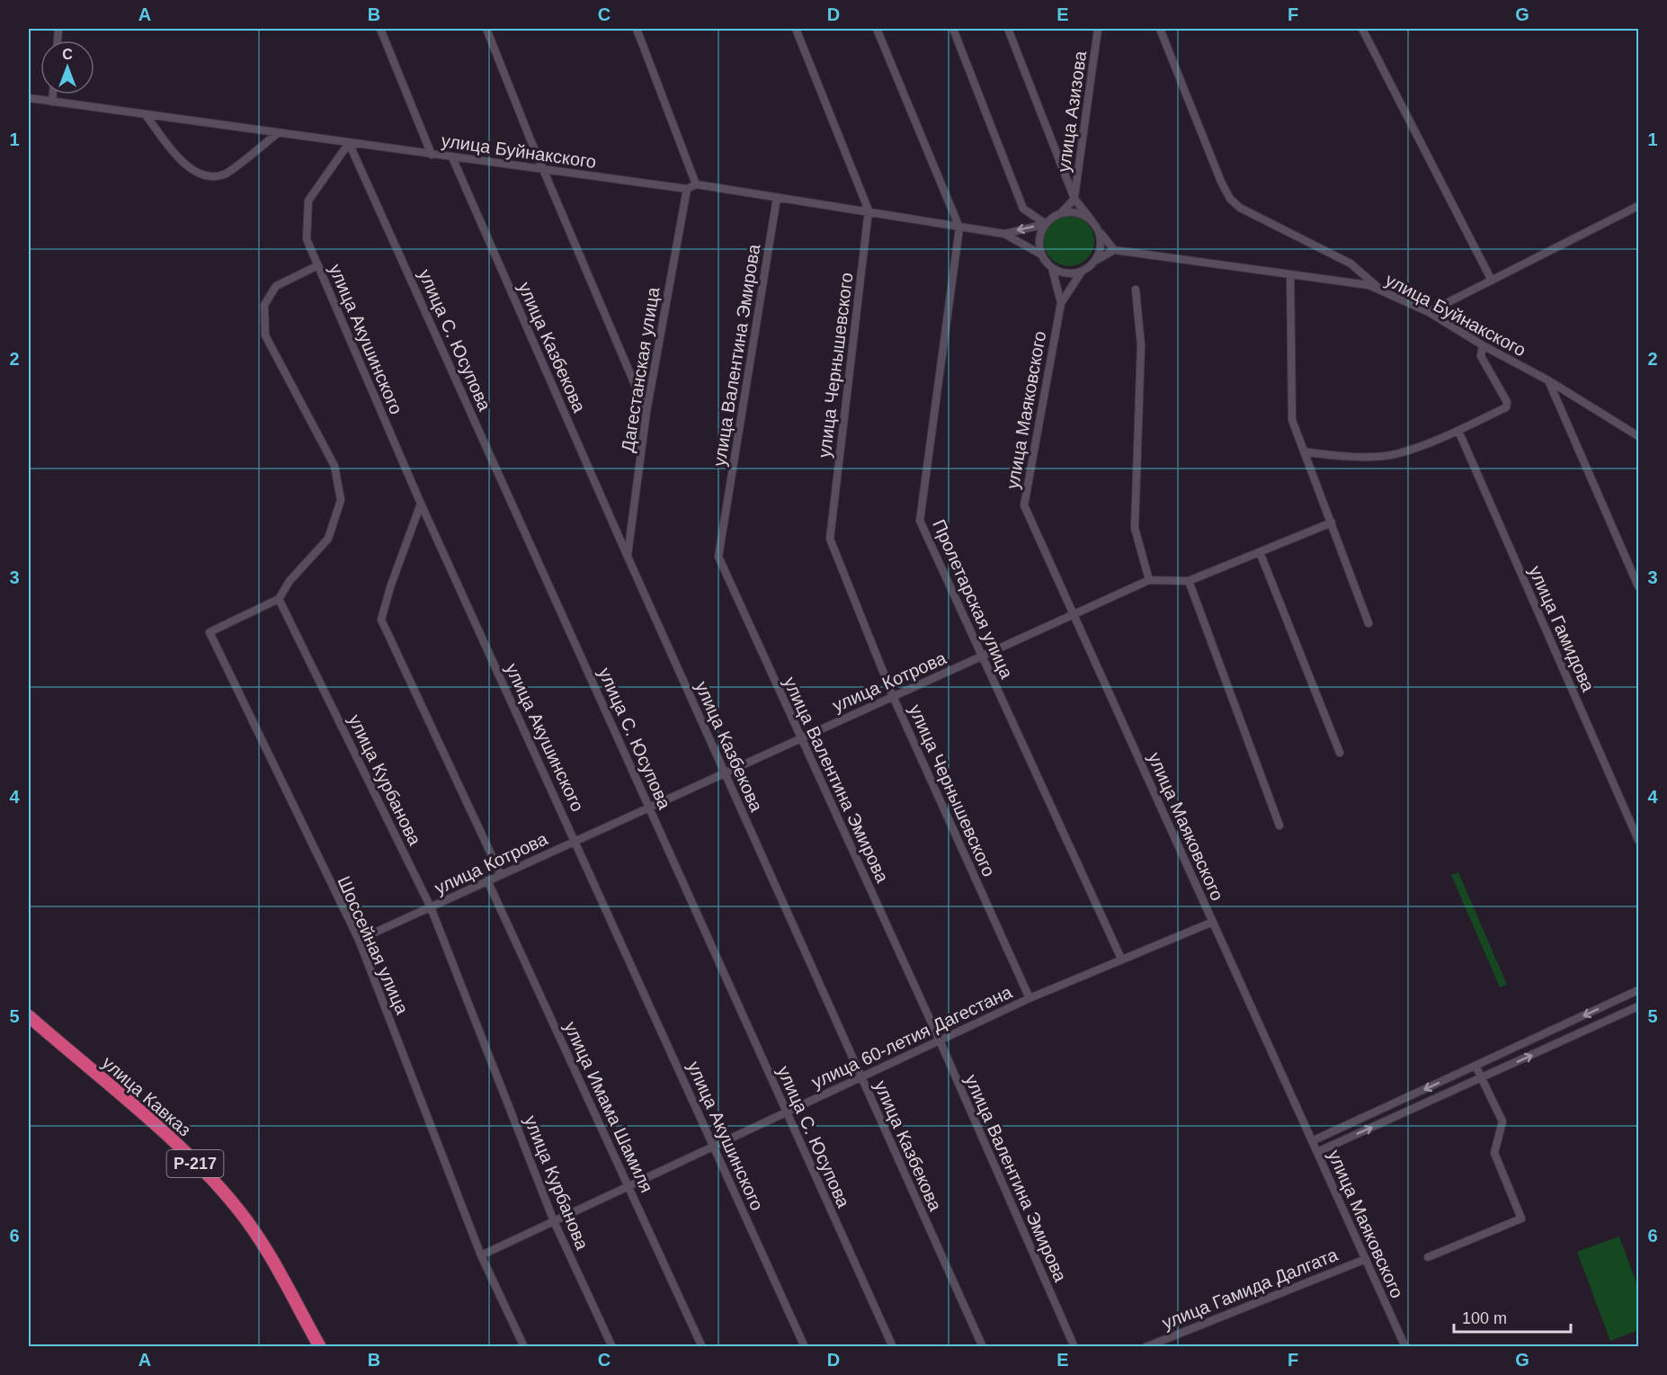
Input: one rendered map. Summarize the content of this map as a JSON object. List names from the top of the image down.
{
  "streets": {
    "highway": ["улица Кавказ", "Р-217"],
    "street": [
      "улица Азизова",
      "улица Буйнакского",
      "улица Акушинского",
      "улица С. Юсупова",
      "улица Казбекова",
      "улица Валентина Эмирова",
      "улица Чернышевского",
      "Дагестанская улица",
      "улица Маяковского",
      "Пролетарская улица",
      "улица Гамидова",
      "улица Котрова",
      "улица Курбанова",
      "Шоссейная улица",
      "улица 60-летия Дагестана",
      "улица Имама Шамиля",
      "улица Гамида Далгата"
    ]
  },
  "crossings": [
    ["улица Буйнакского", "улица Акушинского"],
    ["улица Буйнакского", "улица С. Юсупова"],
    ["улица Буйнакского", "улица Казбекова"],
    ["улица Буйнакского", "Дагестанская улица"],
    ["улица Акушинского", "улица С. Юсупова"],
    ["улица Акушинского", "улица Котрова"],
    ["улица Акушинского", "улица 60-летия Дагестана"],
    ["улица С. Юсупова", "улица Котрова"],
    ["улица С. Юсупова", "улица 60-летия Дагестана"],
    ["улица Казбекова", "Дагестанская улица"],
    ["улица Казбекова", "улица Котрова"],
    ["улица Казбекова", "улица 60-летия Дагестана"],
    ["улица Валентина Эмирова", "улица Котрова"],
    ["улица Валентина Эмирова", "улица 60-летия Дагестана"],
    ["улица Чернышевского", "улица Котрова"],
    ["улица Чернышевского", "улица 60-летия Дагестана"],
    ["улица Маяковского", "улица Котрова"],
    ["улица Маяковского", "улица 60-летия Дагестана"],
    ["улица Маяковского", "улица Гамида Далгата"],
    ["Пролетарская улица", "улица Котрова"],
    ["Пролетарская улица", "улица 60-летия Дагестана"],
    ["улица Котрова", "улица Курбанова"],
    ["улица Котрова", "Шоссейная улица"],
    ["улица Котрова", "улица Имама Шамиля"],
    ["улица Курбанова", "Шоссейная улица"],
    ["улица Курбанова", "улица 60-летия Дагестана"],
    ["Шоссейная улица", "улица 60-летия Дагестана"],
    ["улица 60-летия Дагестана", "улица Имама Шамиля"]
  ],
  "scale_bar": "100 m",
  "north": "top",
  "grid": {
    "columns": [
      "A",
      "B",
      "C",
      "D",
      "E",
      "F",
      "G"
    ],
    "rows": [
      "1",
      "2",
      "3",
      "4",
      "5",
      "6"
    ]
  }
}
